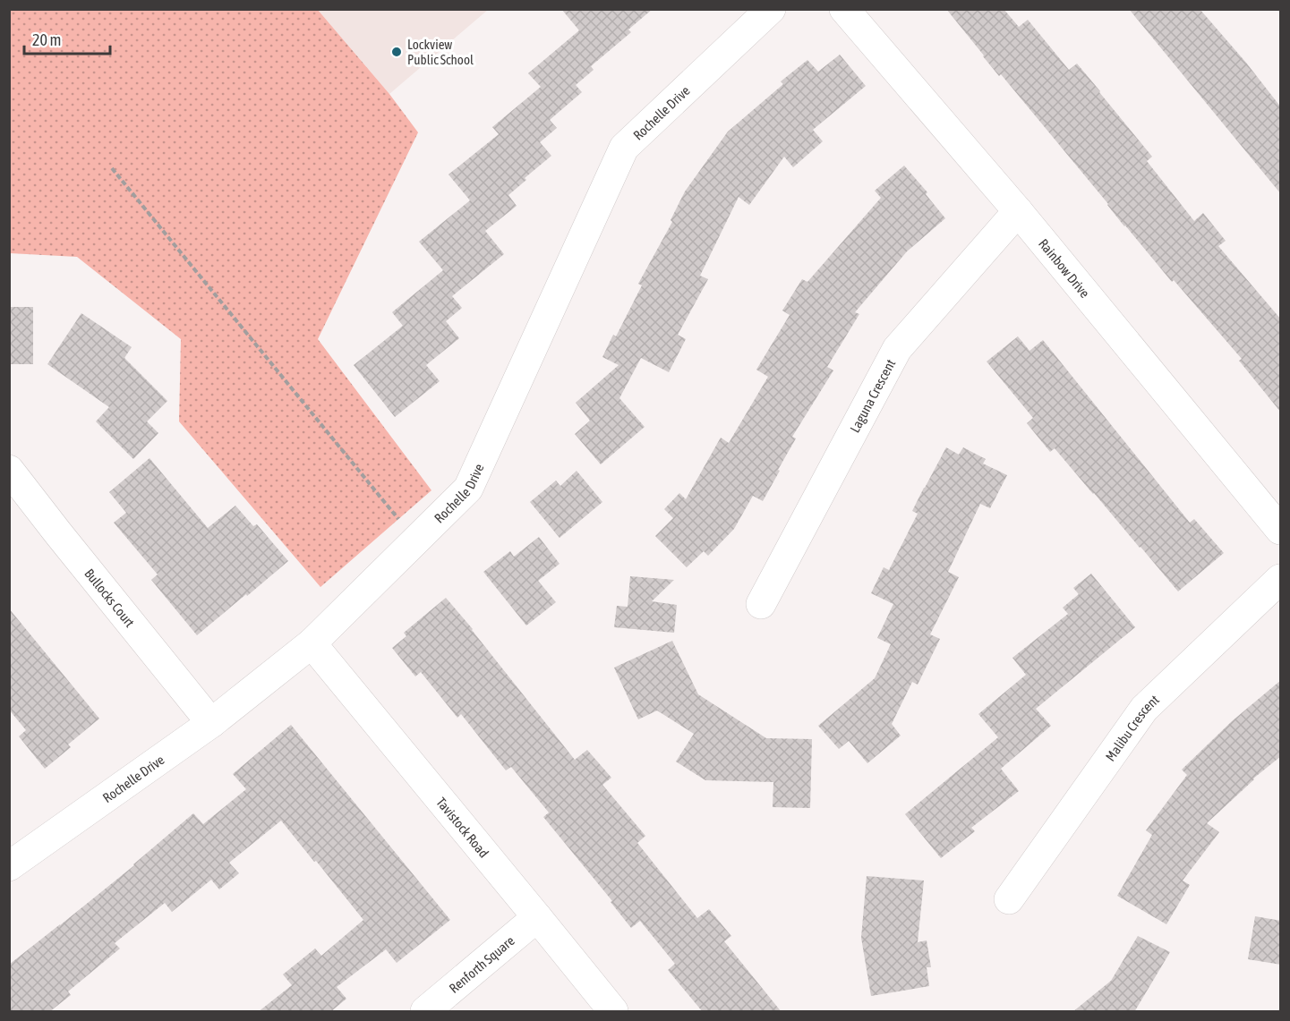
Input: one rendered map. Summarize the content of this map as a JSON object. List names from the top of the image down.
{
  "streets": {
    "street": [
      "Rochelle Drive",
      "Rainbow Drive",
      "Laguna Crescent",
      "Bullocks Court",
      "Malibu Crescent",
      "Tavistock Road",
      "Renforth Square"
    ]
  },
  "crossings": [
    ["Rochelle Drive", "Bullocks Court"],
    ["Rochelle Drive", "Tavistock Road"],
    ["Rainbow Drive", "Laguna Crescent"],
    ["Tavistock Road", "Renforth Square"]
  ],
  "places": ["Lockview Public School"],
  "scale_bar": "20 m"
}
